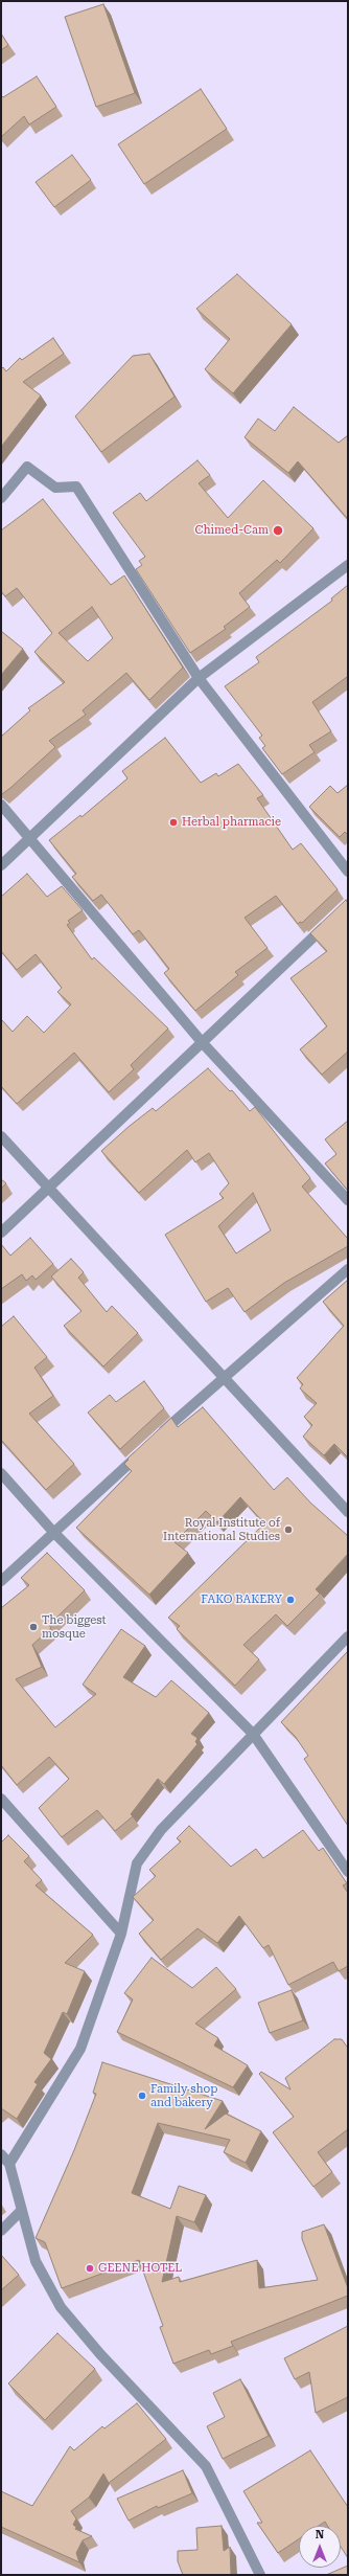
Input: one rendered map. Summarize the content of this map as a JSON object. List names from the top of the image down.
{
  "places": [
    "Chimed-Cam",
    "Herbal pharmacie",
    "Royal Institute of International Studies",
    "FAKO BAKERY",
    "The biggest mosque",
    "Family shop and bakery",
    "GEENE HOTEL"
  ],
  "north": "top"
}
